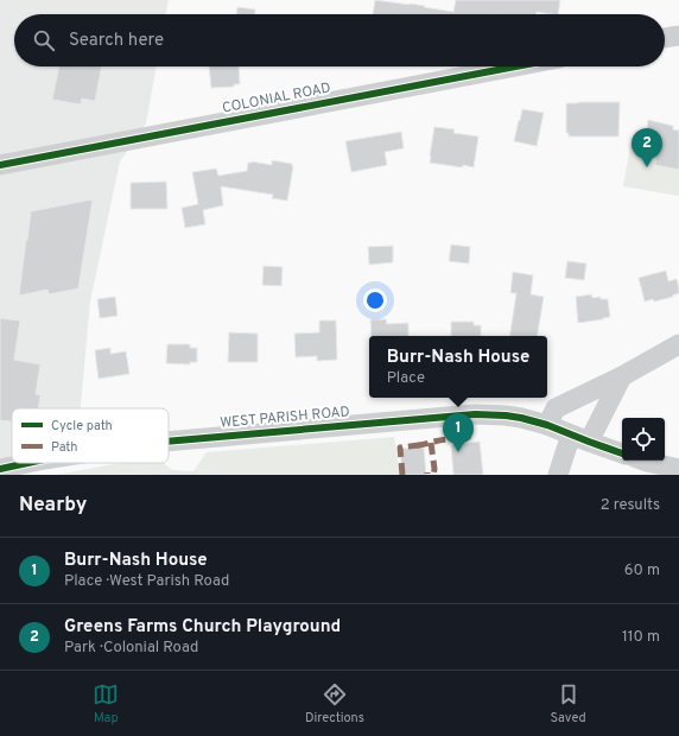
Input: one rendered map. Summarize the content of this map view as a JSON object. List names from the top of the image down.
{
  "streets": {
    "street": ["COLONIAL ROAD", "WEST PARISH ROAD"]
  },
  "legend": ["Cycle path", "Path"],
  "page": {
    "search": "Search here",
    "pins": ["2", "1"],
    "popup": ["Burr-Nash House", "Place"],
    "heading": ["Nearby", "2 results"],
    "list": [
      {
        "mark": "1",
        "name": "Burr-Nash House",
        "note": "Place · West Parish Road",
        "value": "60 m"
      },
      {
        "mark": "2",
        "name": "Greens Farms Church Playground",
        "note": "Park · Colonial Road",
        "value": "110 m"
      }
    ],
    "nav": ["Map", "Directions", "Saved"]
  }
}
